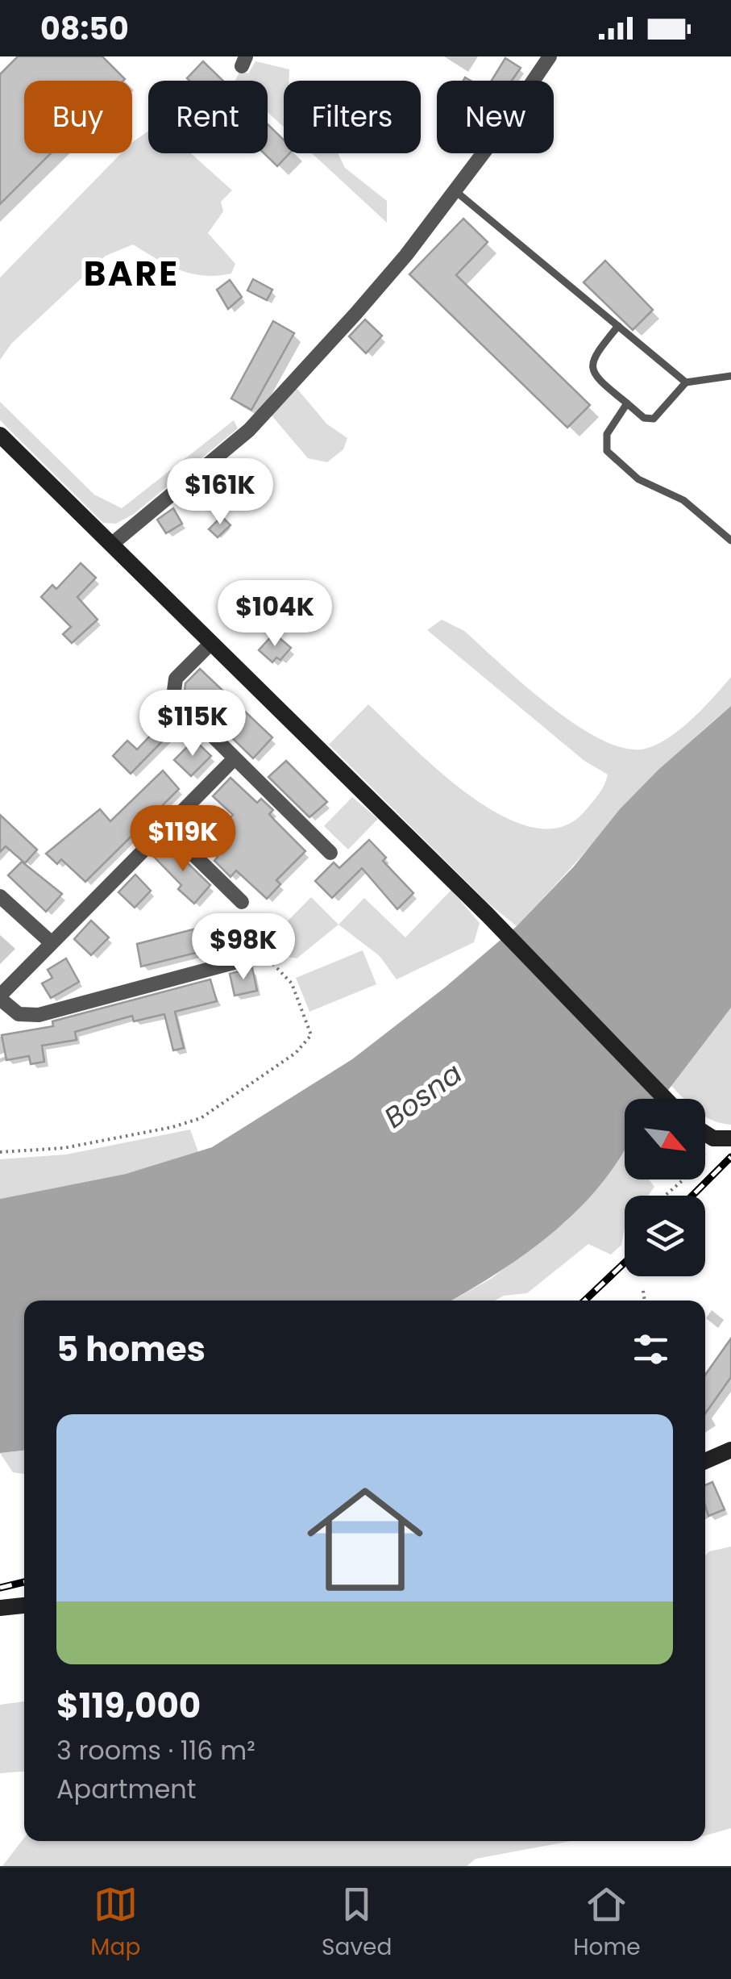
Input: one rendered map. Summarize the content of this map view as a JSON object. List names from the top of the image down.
{
  "districts": ["BARE"],
  "water": ["Bosna"],
  "north": "bottom right",
  "page": {
    "status": "08:50",
    "chip": [
      "Buy",
      "Rent",
      "Filters",
      "New"
    ],
    "price": [
      "$161K",
      "$104K",
      "$115K",
      "$119K",
      "$98K"
    ],
    "heading": "5 homes",
    "list": [
      {
        "name": "$119,000",
        "note": "3 rooms · 116 m² · Apartment"
      }
    ],
    "tabs": ["Map", "Saved", "Home"]
  }
}
